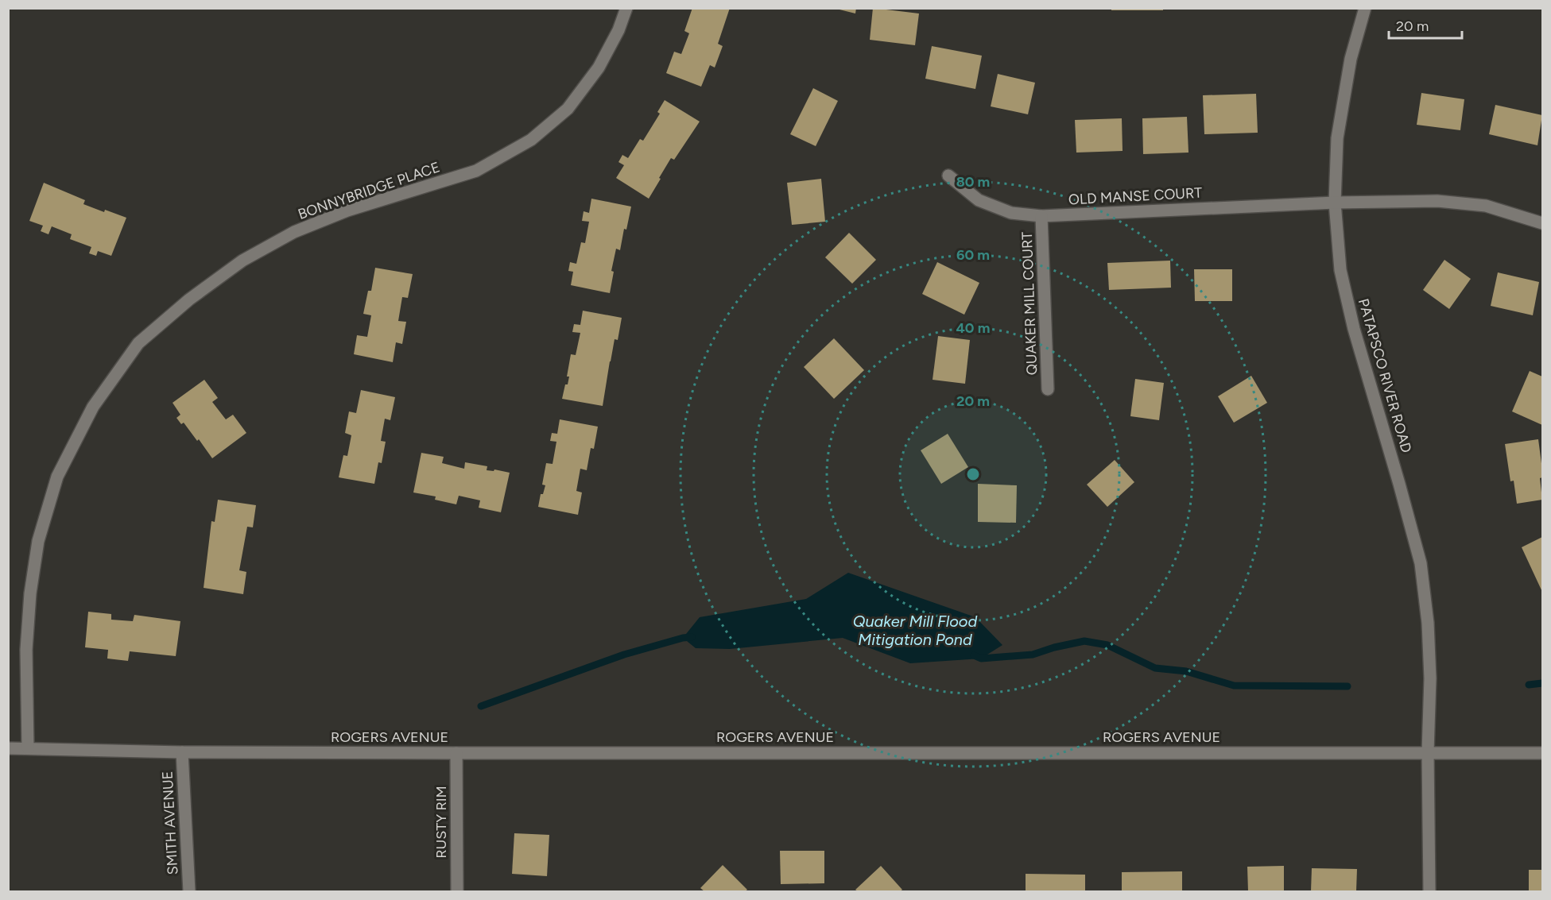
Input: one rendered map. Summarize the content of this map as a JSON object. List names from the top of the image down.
{
  "streets": {
    "street": [
      "BONNYBRIDGE PLACE",
      "OLD MANSE COURT",
      "QUAKER MILL COURT",
      "PATAPSCO RIVER ROAD",
      "ROGERS AVENUE",
      "RUSTY RIM",
      "SMITH AVENUE"
    ]
  },
  "crossings": [
    ["BONNYBRIDGE PLACE", "ROGERS AVENUE"],
    ["OLD MANSE COURT", "QUAKER MILL COURT"],
    ["OLD MANSE COURT", "PATAPSCO RIVER ROAD"],
    ["PATAPSCO RIVER ROAD", "ROGERS AVENUE"],
    ["ROGERS AVENUE", "RUSTY RIM"],
    ["ROGERS AVENUE", "SMITH AVENUE"]
  ],
  "water": ["Quaker Mill Flood Mitigation Pond"],
  "scale_bar": "20 m",
  "rings": [
    "80 m",
    "60 m",
    "40 m",
    "20 m"
  ]
}
